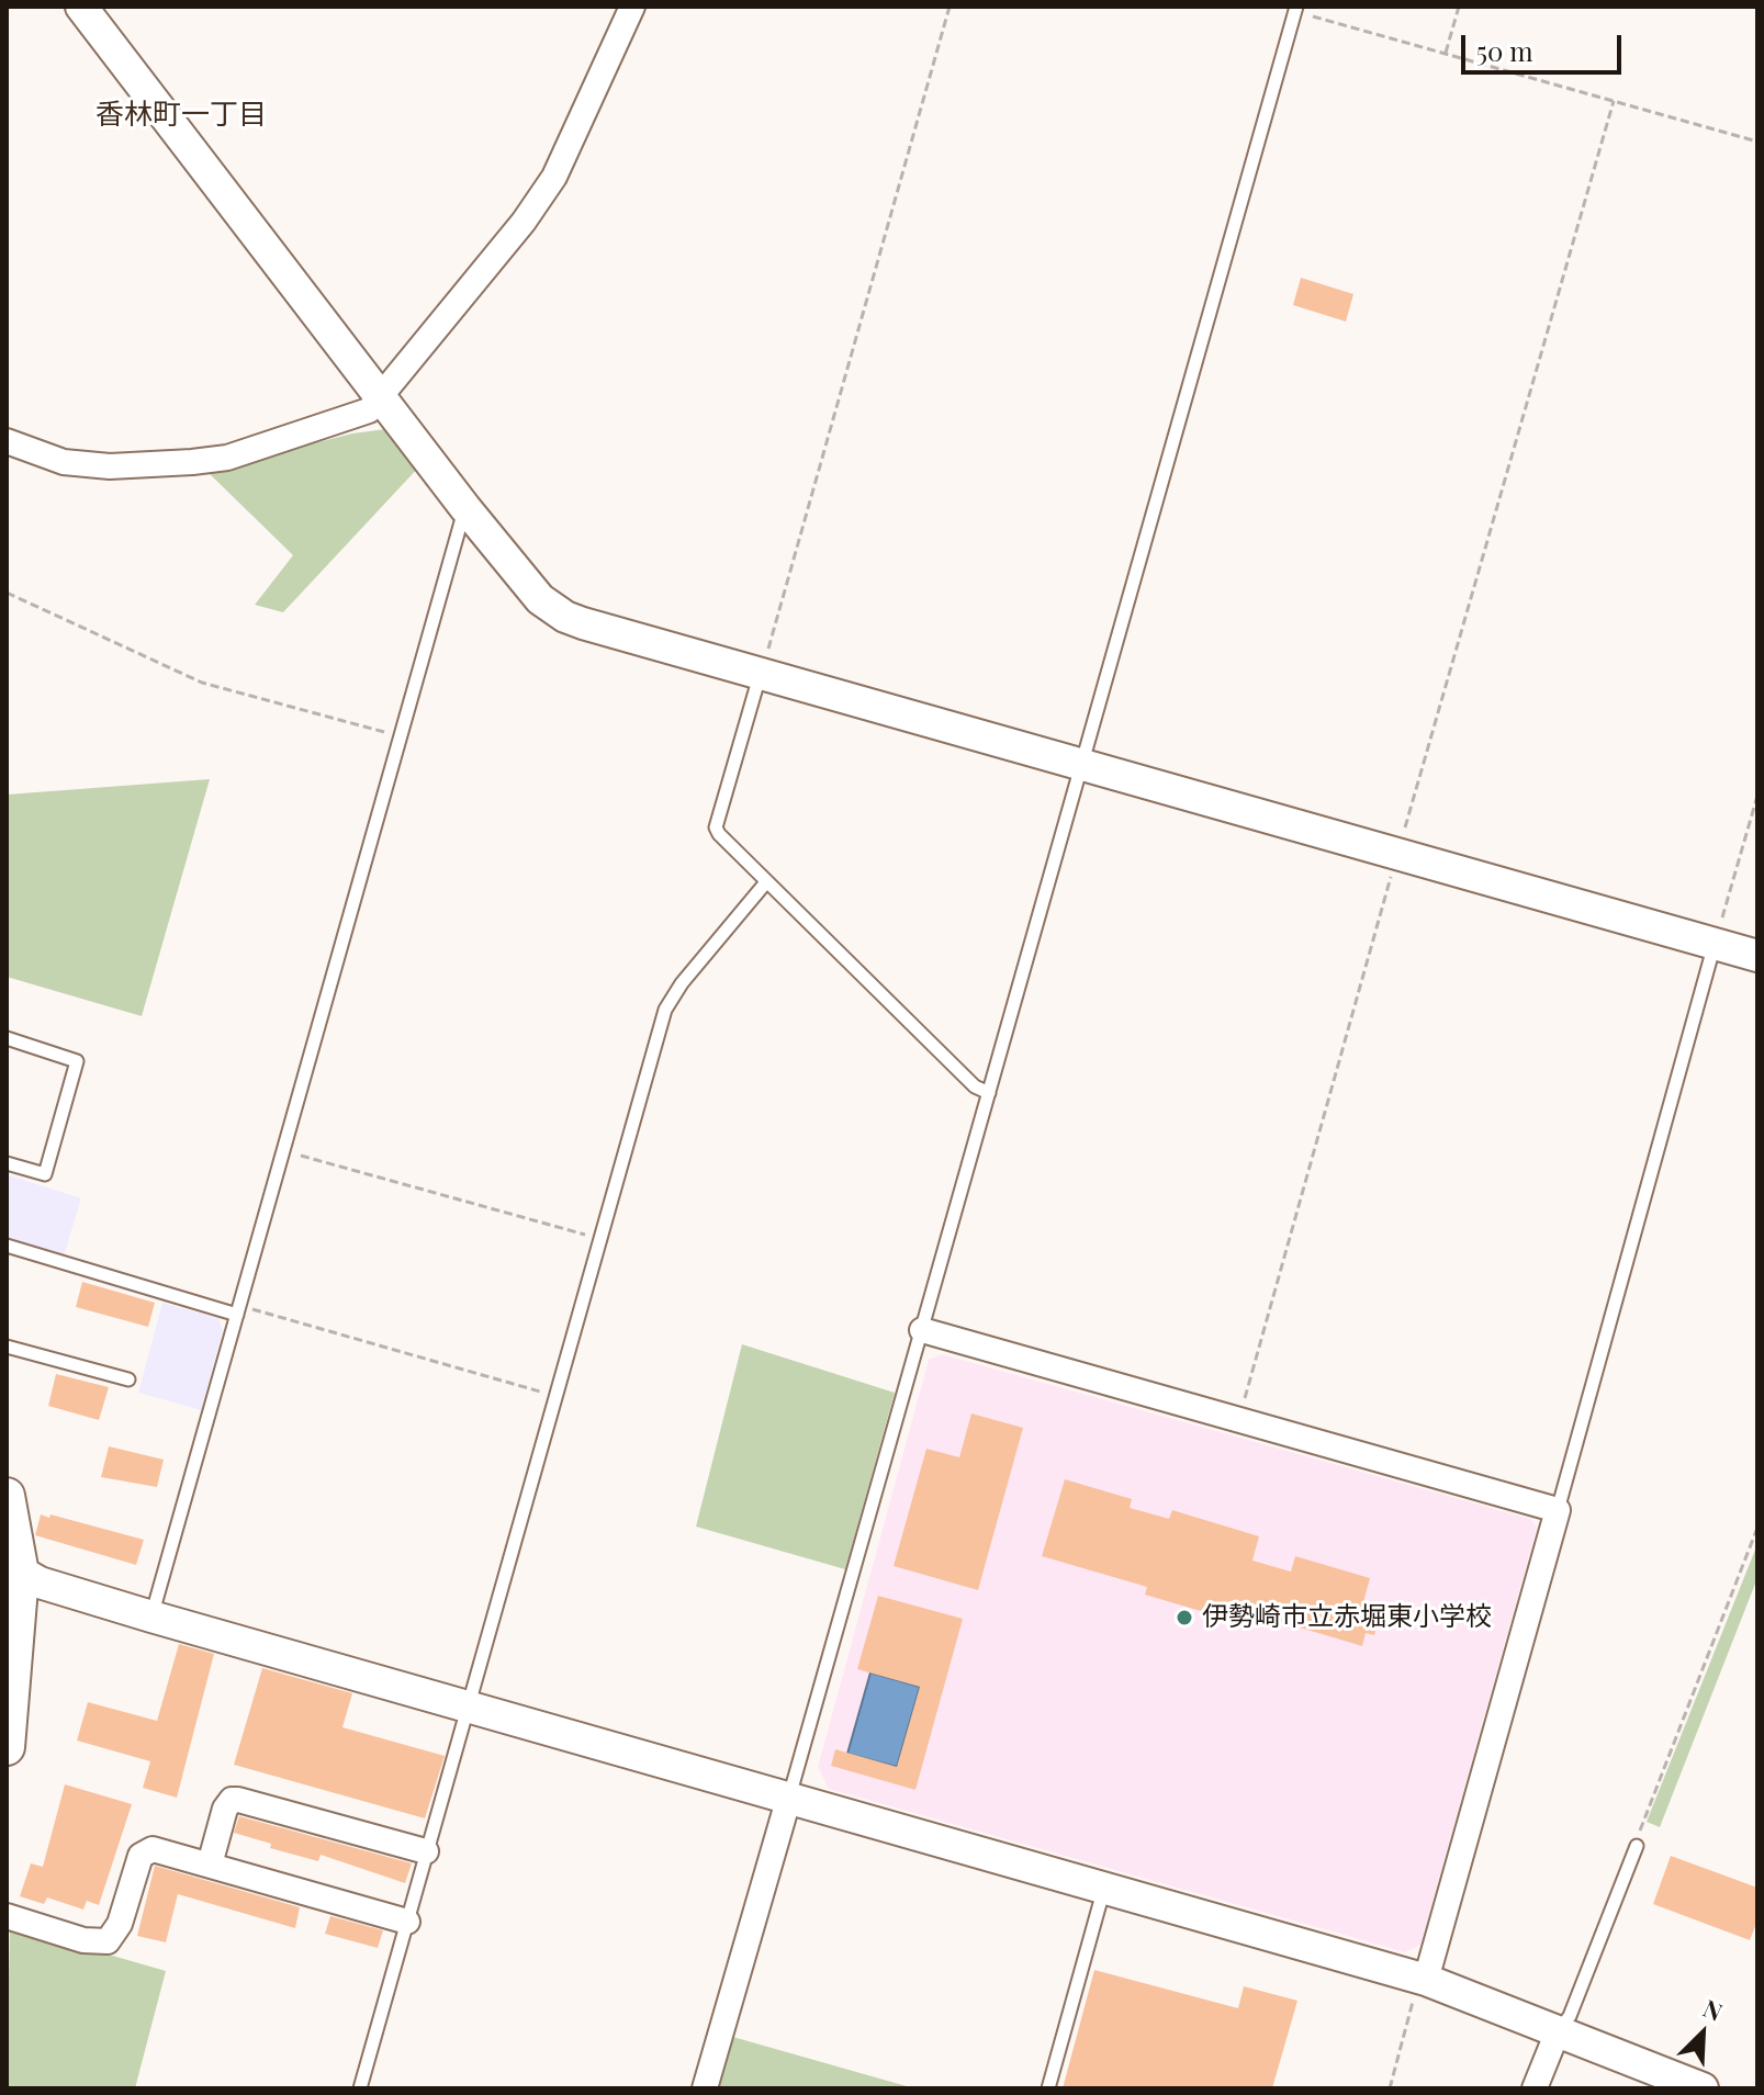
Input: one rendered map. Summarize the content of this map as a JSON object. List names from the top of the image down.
{
  "districts": ["香林町一丁目"],
  "places": ["伊勢崎市立赤堀東小学校"],
  "scale_bar": "50 m",
  "north": "top right"
}
